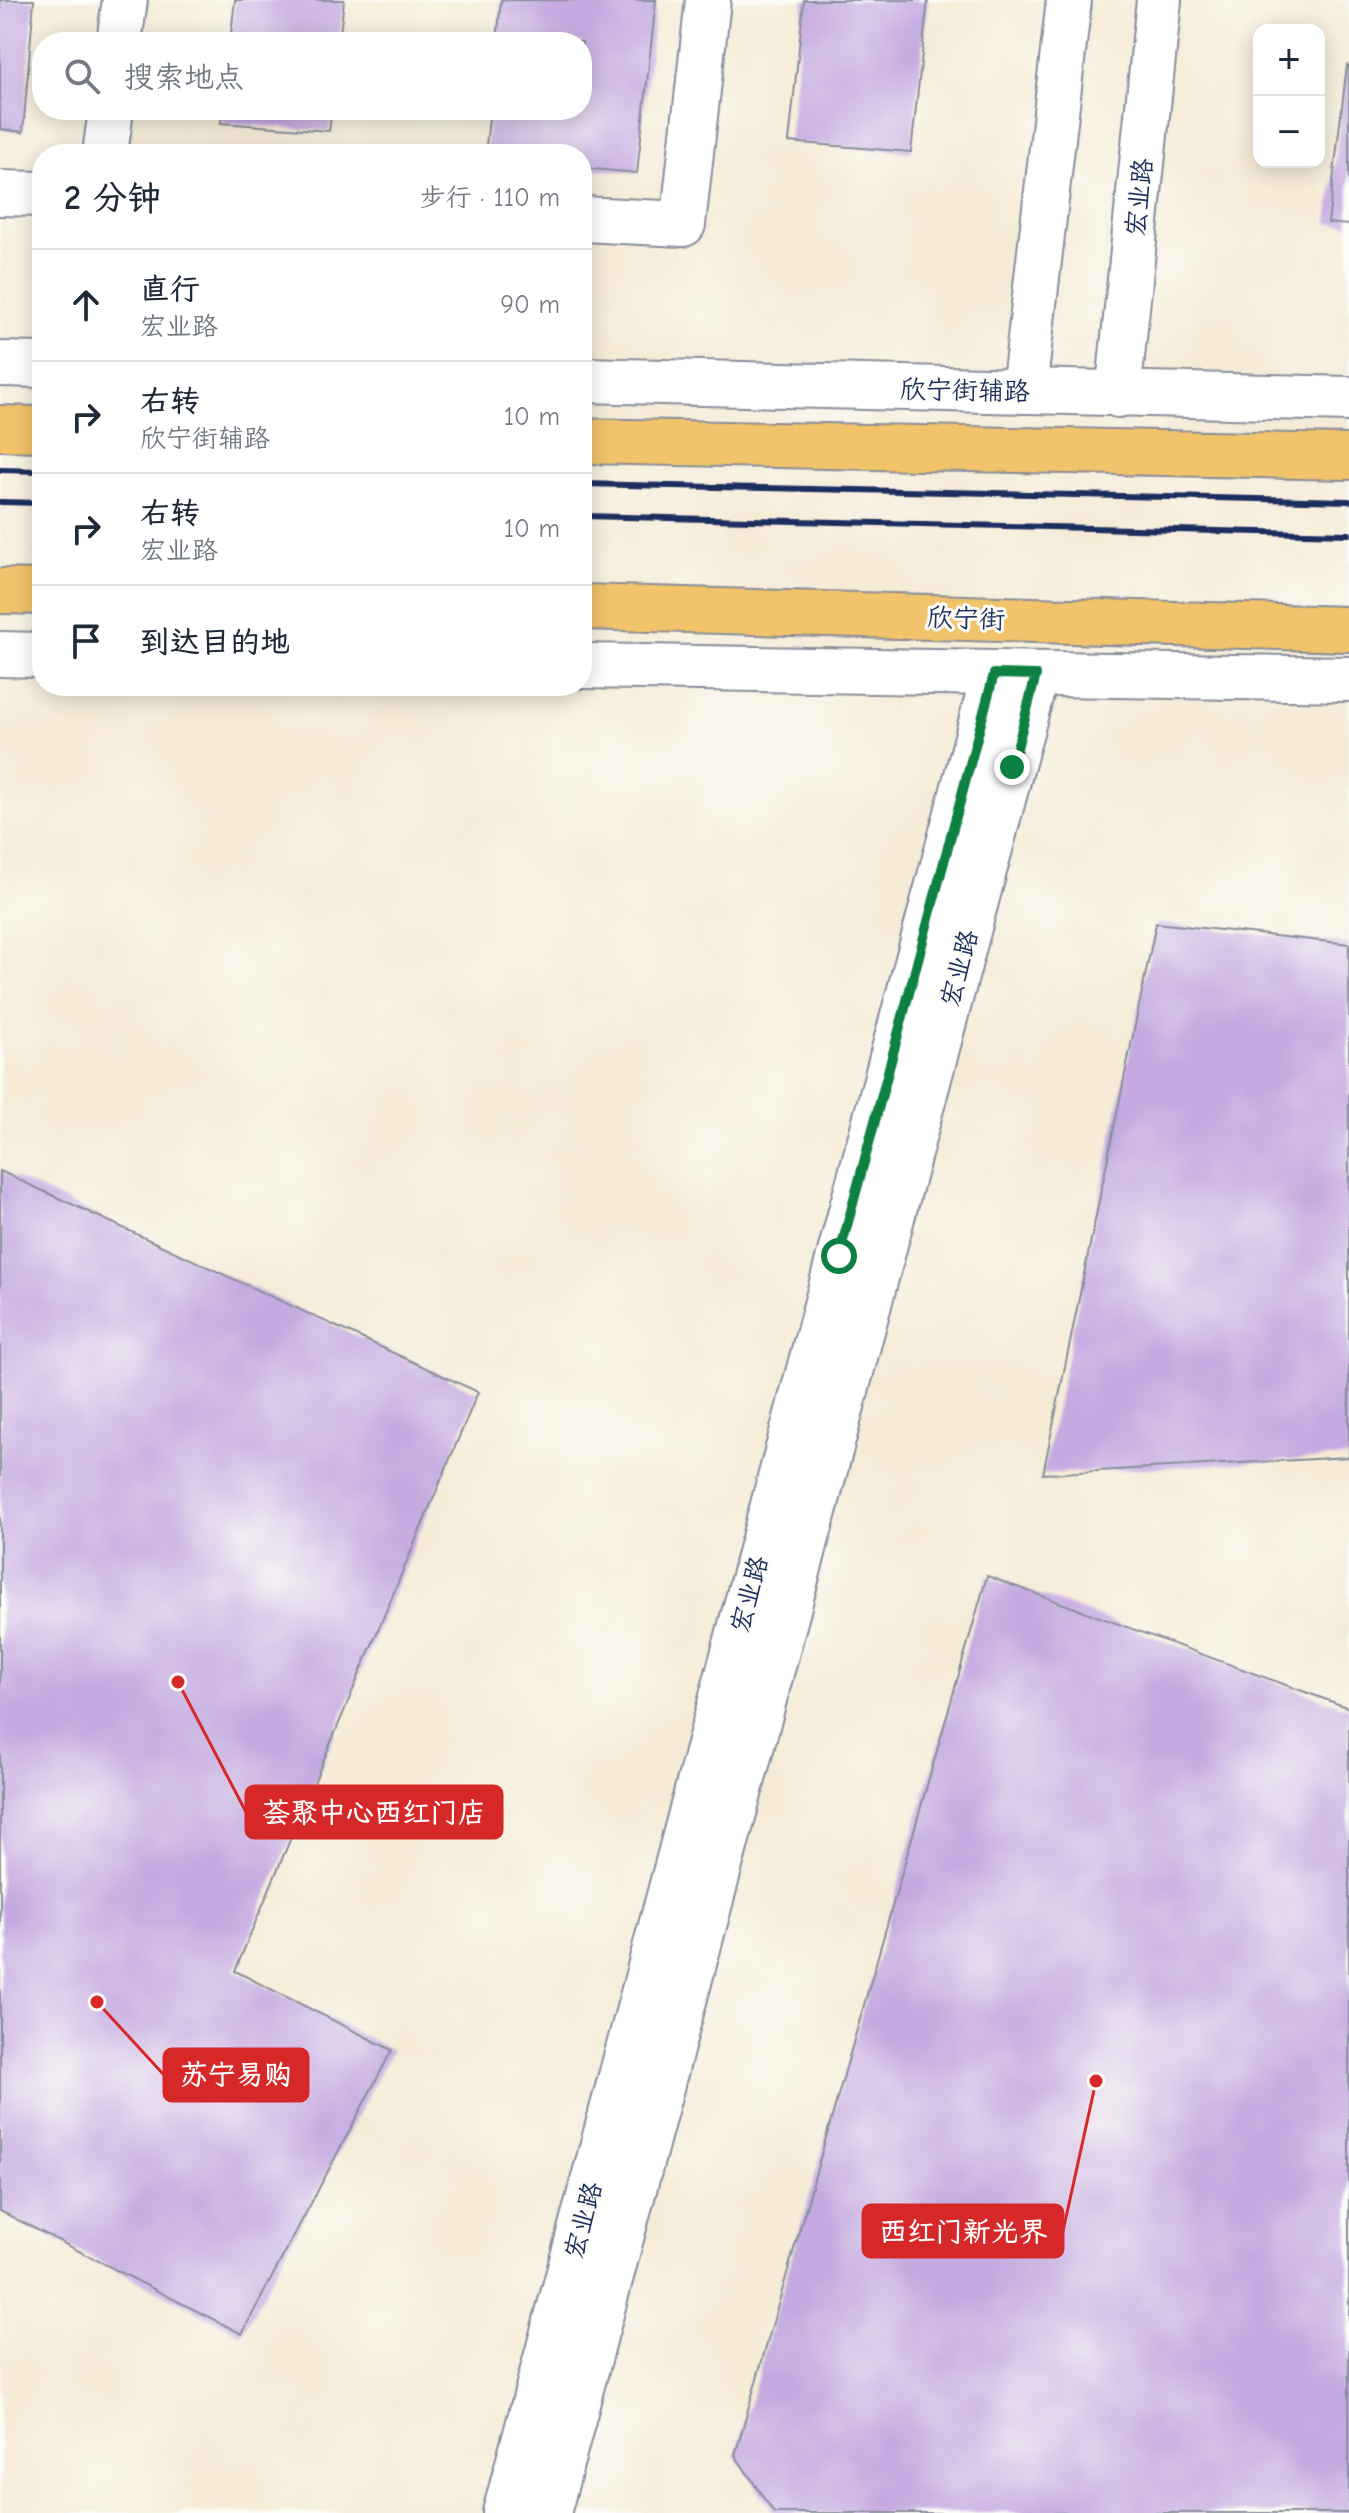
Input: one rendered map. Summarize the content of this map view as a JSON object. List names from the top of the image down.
{
  "streets": {
    "main road": ["欣宁街"],
    "street": ["宏业路", "欣宁街辅路"]
  },
  "crossings": [
    ["宏业路", "欣宁街辅路"]
  ],
  "places": ["荟聚中心西红门店", "苏宁易购", "西红门新光界"],
  "page": {
    "map_buttons": ["+", "−"],
    "search": "搜索地点",
    "heading": ["2 分钟", "步行 · 110 m"],
    "list": [
      ["直行", "宏业路", "90 m"],
      ["右转", "欣宁街辅路", "10 m"],
      ["右转", "宏业路", "10 m"],
      "到达目的地"
    ]
  }
}
